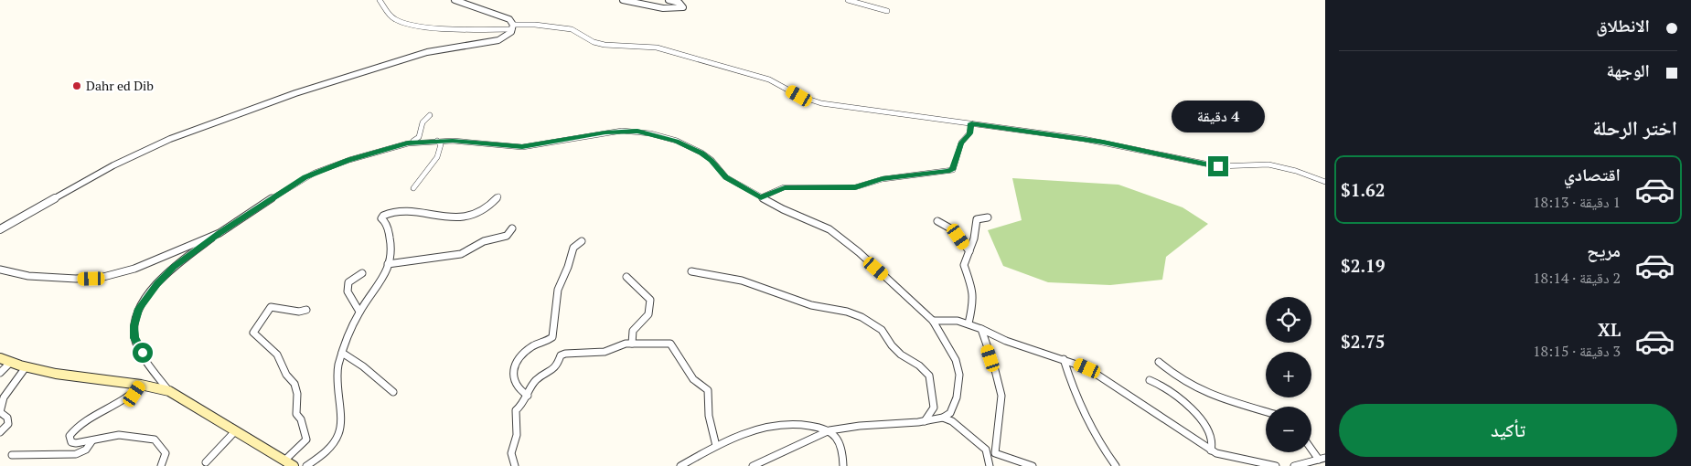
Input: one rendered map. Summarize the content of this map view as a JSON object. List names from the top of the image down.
{
  "places": ["Dahr ed Dib"],
  "page": {
    "banner": ["الانطلاق", "الوجهة"],
    "heading": "اختر الرحلة",
    "bubble": "4 دقيقة",
    "list": [
      {
        "name": "اقتصادي",
        "note": "1 دقيقة · 18:13",
        "value": "$1.62"
      },
      {
        "name": "مريح",
        "note": "2 دقيقة · 18:14",
        "value": "$2.19"
      },
      {
        "name": "XL",
        "note": "3 دقيقة · 18:15",
        "value": "$2.75"
      }
    ],
    "map_buttons": ["+", "−"],
    "buttons": "تأكيد"
  }
}
